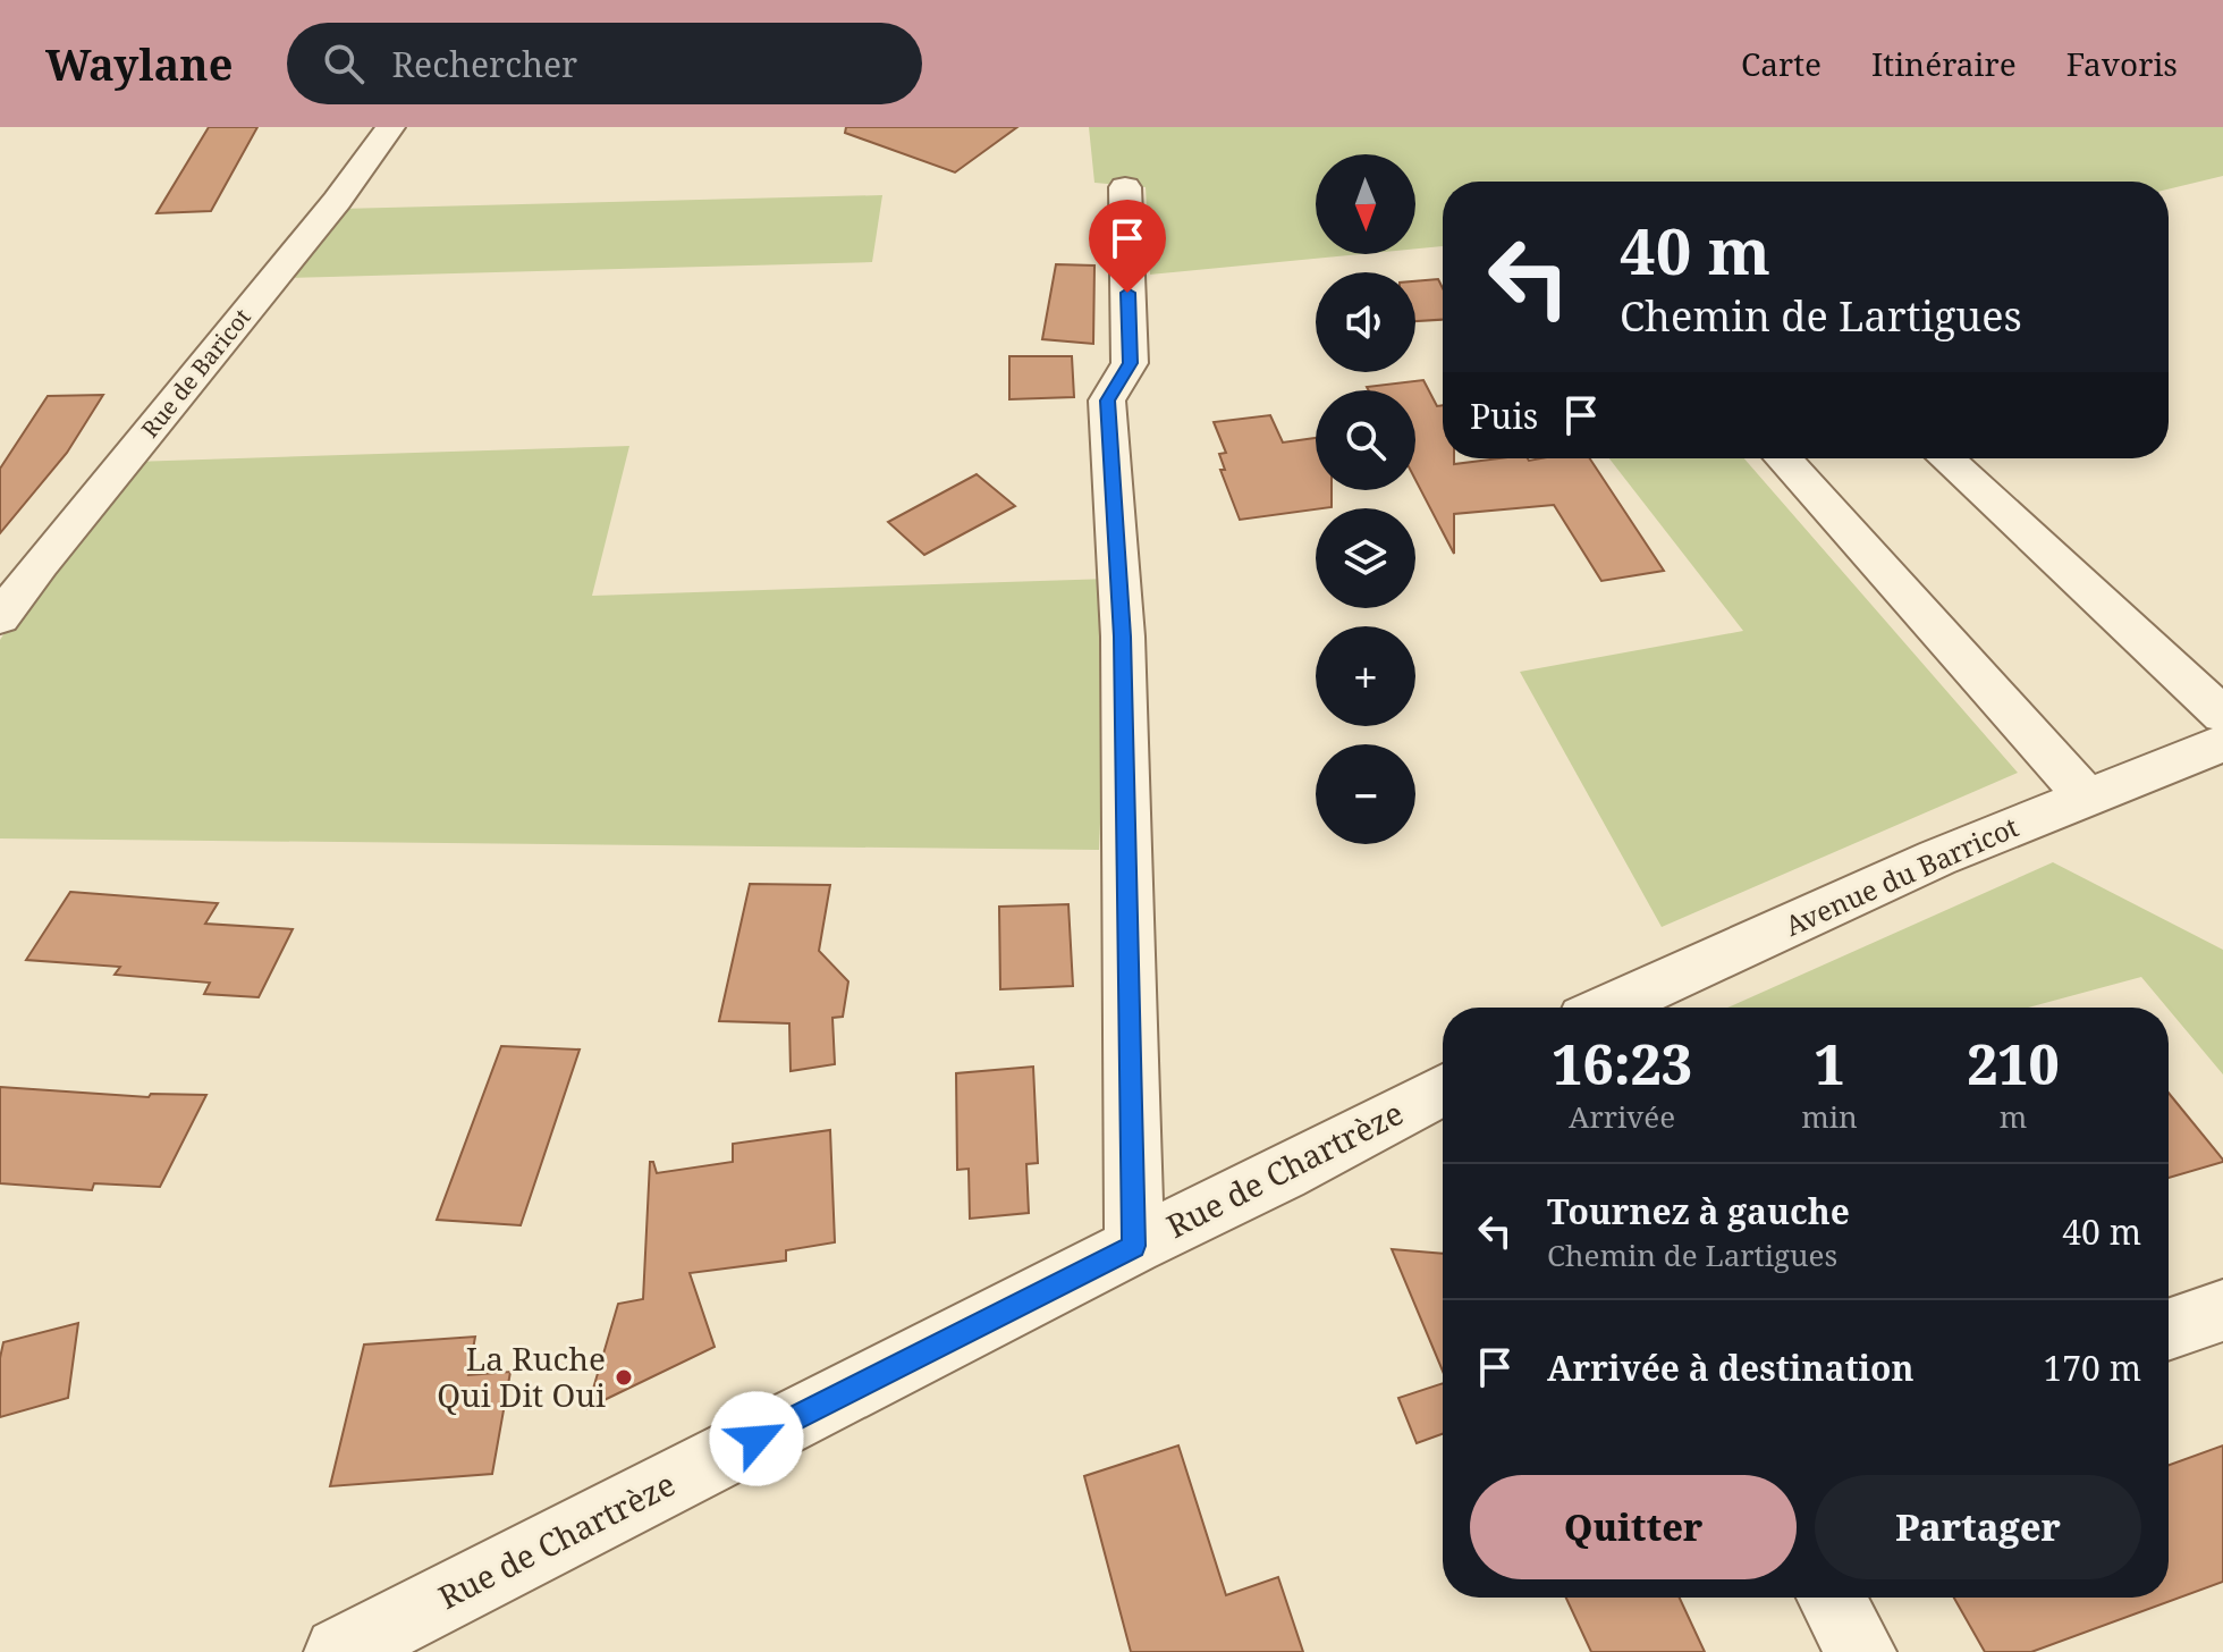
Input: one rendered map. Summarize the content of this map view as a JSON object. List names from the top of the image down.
{
  "streets": {
    "street": ["Rue de Baricot", "Avenue du Barricot", "Rue de Chartrèze"]
  },
  "places": ["La Ruche Qui Dit Oui"],
  "north": "bottom",
  "page": {
    "header": "Waylane",
    "search": "Rechercher",
    "nav": ["Carte", "Itinéraire", "Favoris"],
    "map_buttons": ["+", "−"],
    "turn": ["40 m", "Chemin de Lartigues"],
    "then": "Puis",
    "eta": [
      "16:23",
      "Arrivée",
      "1",
      "min",
      "210",
      "m"
    ],
    "list": [
      {
        "name": "Tournez à gauche",
        "note": "Chemin de Lartigues",
        "value": "40 m"
      },
      {
        "name": "Arrivée à destination",
        "value": "170 m"
      }
    ],
    "buttons": ["Quitter", "Partager"]
  }
}
